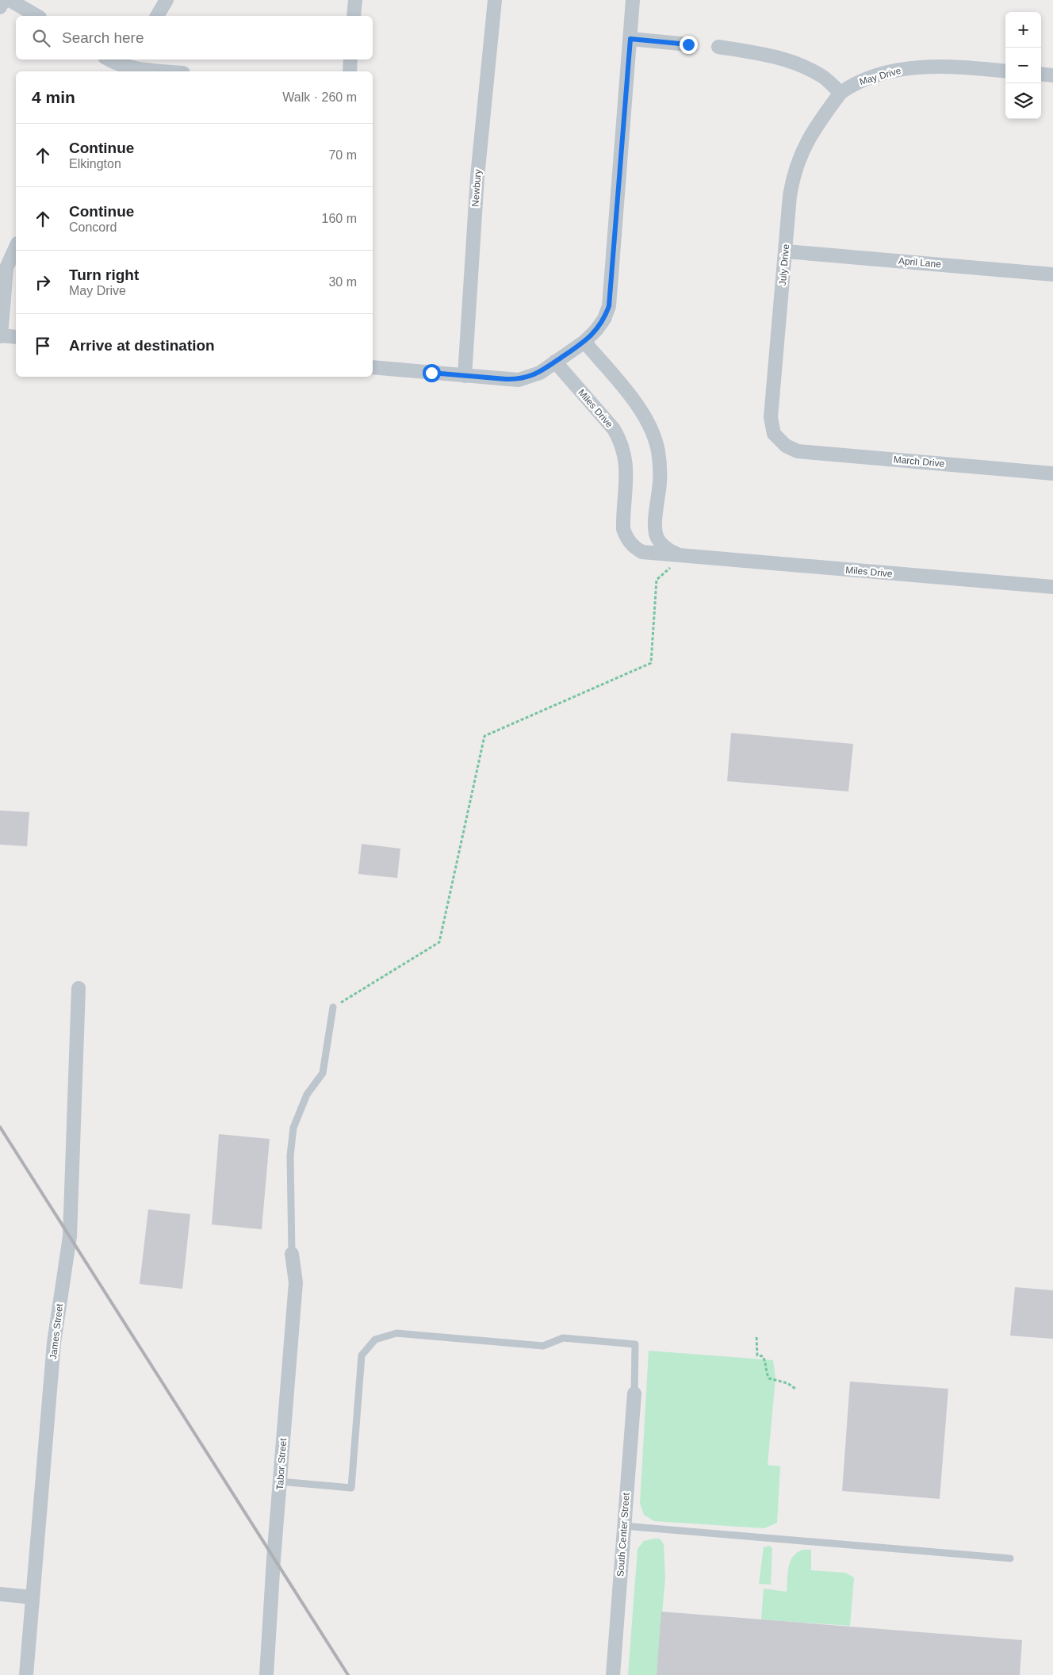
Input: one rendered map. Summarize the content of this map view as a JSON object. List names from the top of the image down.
{
  "streets": {
    "street": [
      "May Drive",
      "Newbury",
      "April Lane",
      "July Drive",
      "Miles Drive",
      "March Drive",
      "James Street",
      "Tabor Street",
      "South Center Street"
    ]
  },
  "crossings": [
    ["May Drive", "July Drive"],
    ["April Lane", "July Drive"],
    ["July Drive", "March Drive"]
  ],
  "page": {
    "map_buttons": ["+", "−"],
    "search": "Search here",
    "heading": ["4 min", "Walk · 260 m"],
    "list": [
      ["Continue", "Elkington", "70 m"],
      ["Continue", "Concord", "160 m"],
      ["Turn right", "May Drive", "30 m"],
      "Arrive at destination"
    ]
  }
}
